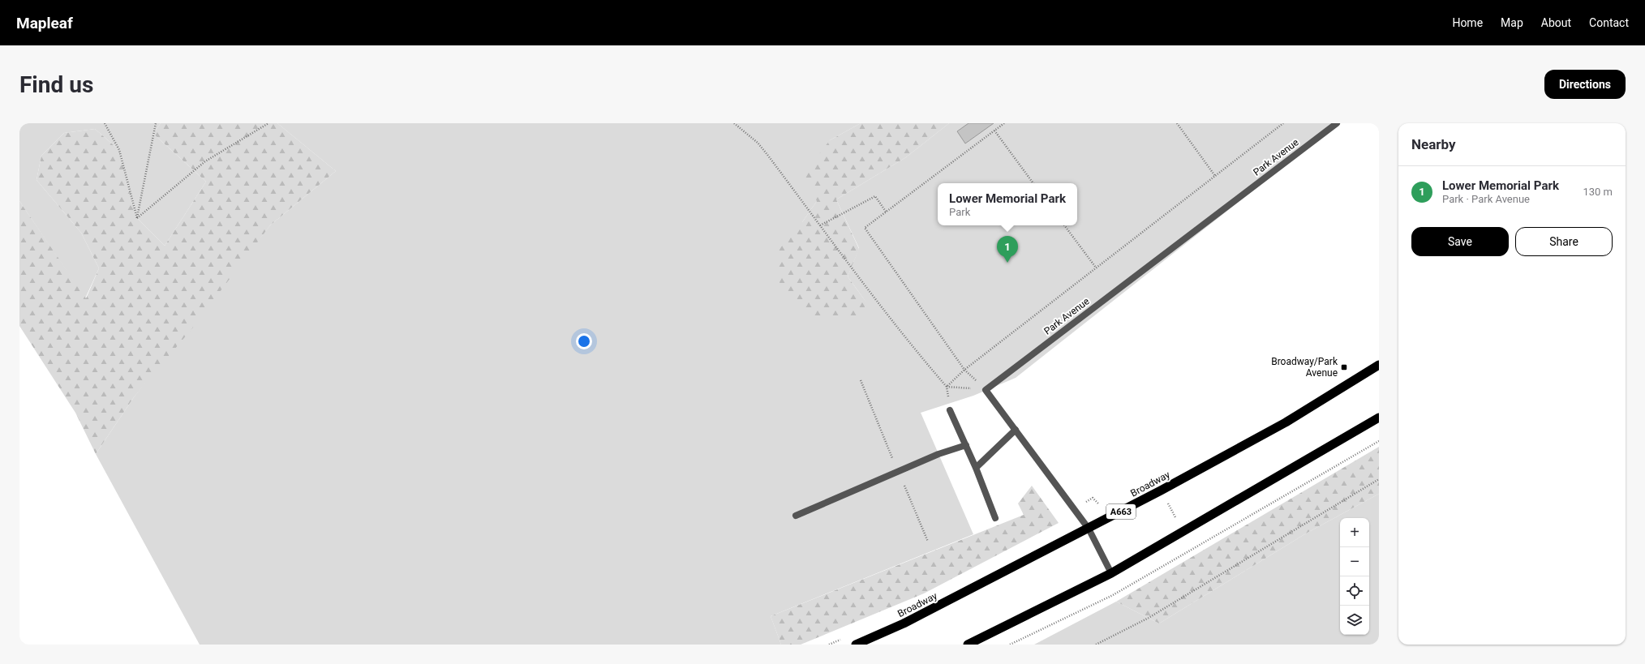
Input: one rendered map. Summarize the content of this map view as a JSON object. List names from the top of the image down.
{
  "streets": {
    "highway": ["Broadway", "A663"],
    "street": ["Park Avenue"]
  },
  "places": {
    "transit": ["Broadway/Park Avenue"]
  },
  "page": {
    "header": "Mapleaf",
    "nav": [
      "Home",
      "Map",
      "About",
      "Contact"
    ],
    "buttons": [
      "Directions",
      ["Save", "Share"]
    ],
    "title": "Find us",
    "heading": "Nearby",
    "list": [
      {
        "mark": "1",
        "name": "Lower Memorial Park",
        "note": "Park · Park Avenue",
        "value": "130 m"
      }
    ],
    "popup": ["Lower Memorial Park", "Park"],
    "pins": "1",
    "map_buttons": ["+", "−"]
  }
}
